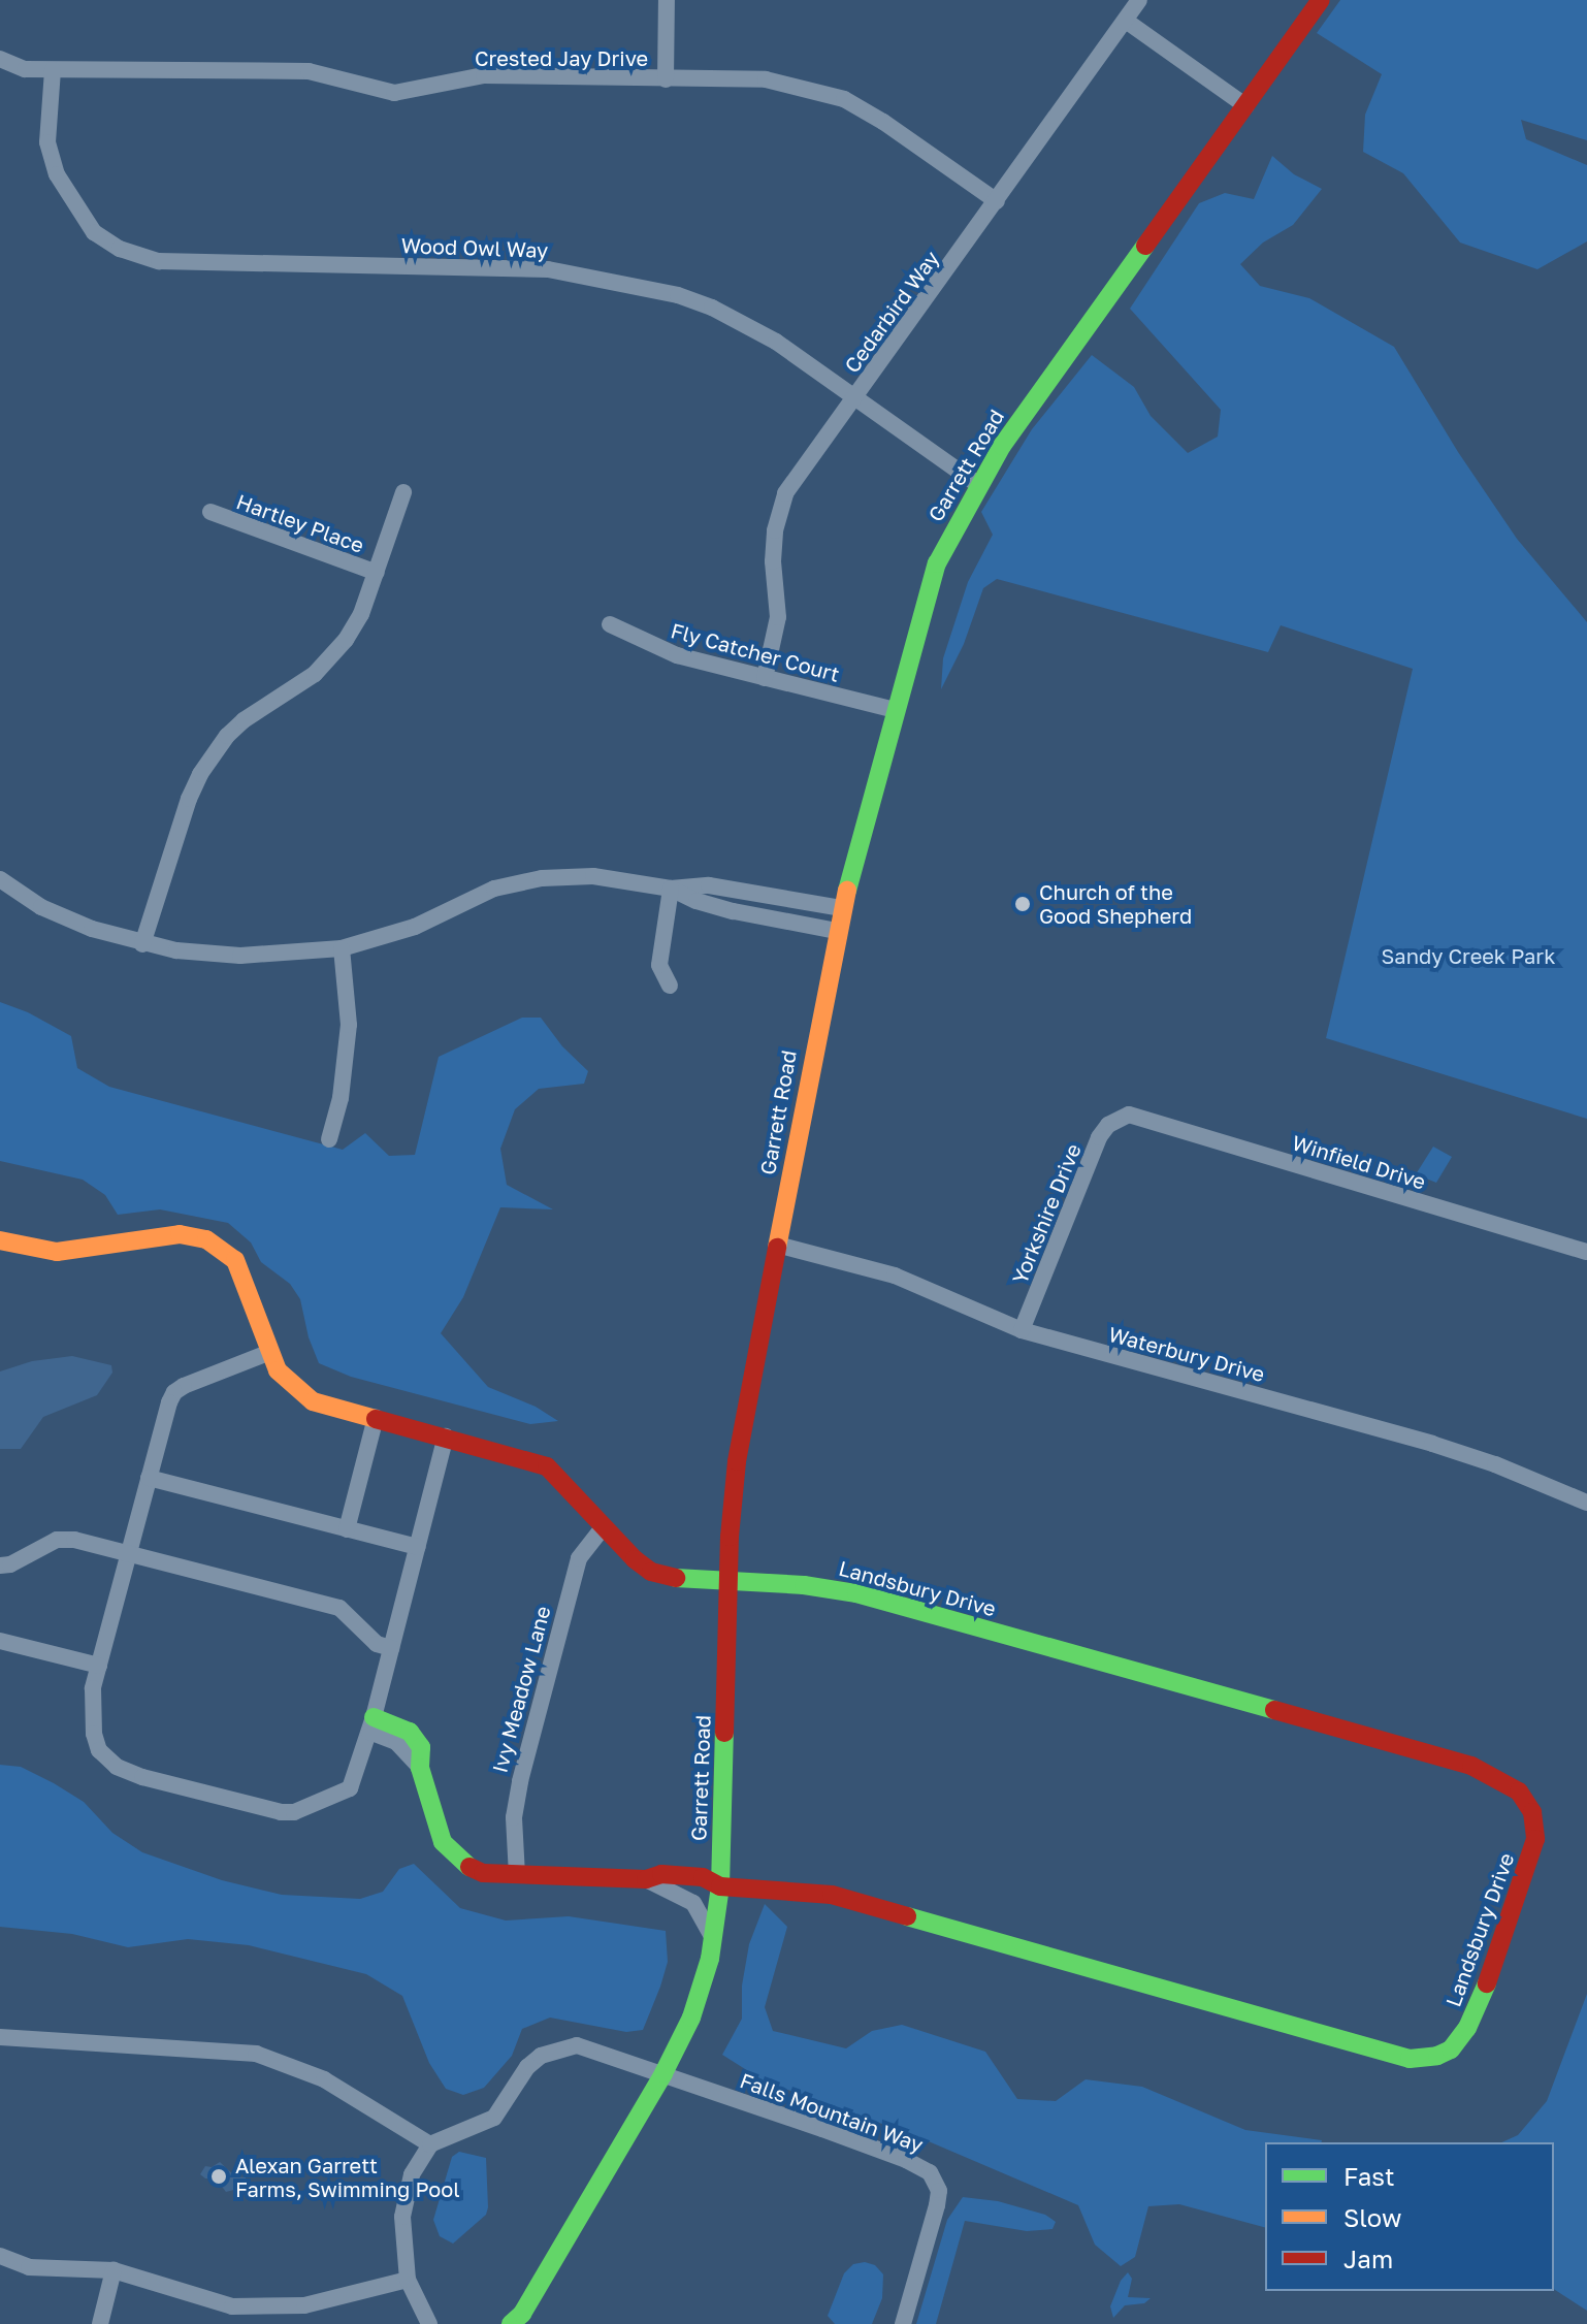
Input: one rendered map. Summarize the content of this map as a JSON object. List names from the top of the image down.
{
  "streets": {
    "street": [
      "Crested Jay Drive",
      "Wood Owl Way",
      "Cedarbird Way",
      "Garrett Road",
      "Hartley Place",
      "Fly Catcher Court",
      "Winfield Drive",
      "Yorkshire Drive",
      "Waterbury Drive",
      "Landsbury Drive",
      "Ivy Meadow Lane",
      "Falls Mountain Way"
    ]
  },
  "crossings": [
    ["Crested Jay Drive", "Wood Owl Way"],
    ["Crested Jay Drive", "Cedarbird Way"],
    ["Wood Owl Way", "Cedarbird Way"],
    ["Wood Owl Way", "Garrett Road"],
    ["Cedarbird Way", "Fly Catcher Court"],
    ["Garrett Road", "Fly Catcher Court"],
    ["Garrett Road", "Waterbury Drive"],
    ["Garrett Road", "Landsbury Drive"],
    ["Garrett Road", "Falls Mountain Way"],
    ["Winfield Drive", "Yorkshire Drive"],
    ["Yorkshire Drive", "Waterbury Drive"]
  ],
  "parks": ["Sandy Creek Park"],
  "places": ["Church of the Good Shepherd", "Alexan Garrett Farms, Swimming Pool"],
  "legend": ["Fast", "Slow", "Jam"]
}
